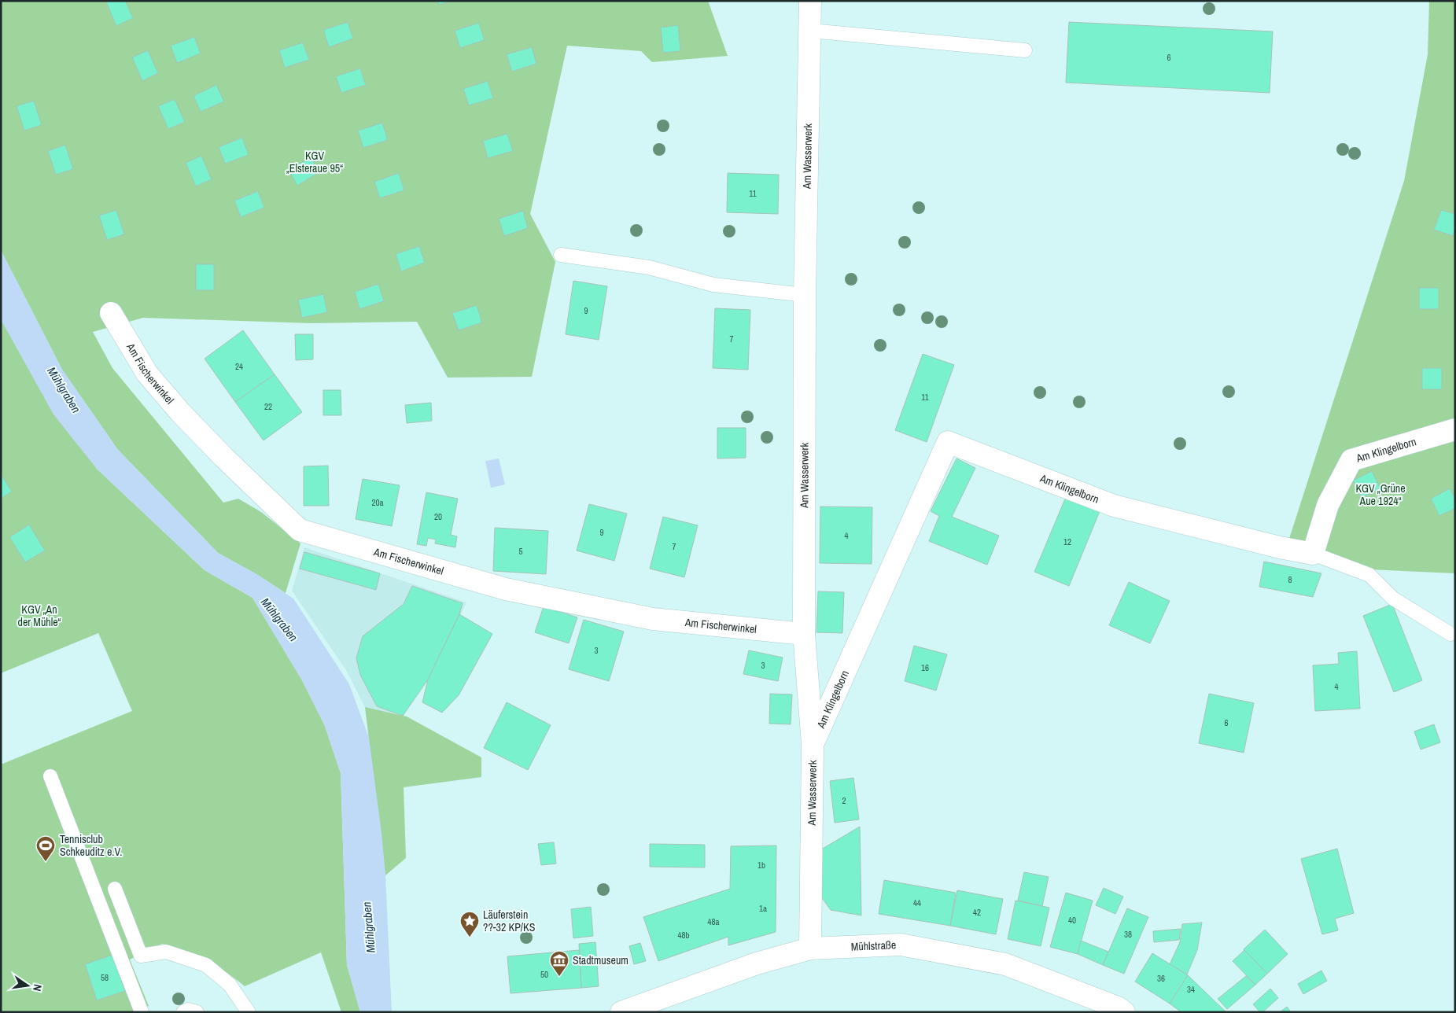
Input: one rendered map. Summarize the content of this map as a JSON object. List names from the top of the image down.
{
  "streets": {
    "street": [
      "Am Wasserwerk",
      "Am Fischerwinkel",
      "Am Klingelborn",
      "Mühlstraße"
    ]
  },
  "crossings": [
    ["Am Wasserwerk", "Am Fischerwinkel"],
    ["Am Wasserwerk", "Am Klingelborn"],
    ["Am Wasserwerk", "Mühlstraße"]
  ],
  "water": ["Mühlgraben"],
  "parks": ["KGV „Elsteraue 95“", "KGV „Grüne Aue 1924“", "KGV „An der Mühle“"],
  "places": {
    "sports": ["Tennisclub Schkeuditz e.V."],
    "place": ["Läuferstein ??-32 KP/KS"],
    "museum": ["Stadtmuseum"]
  },
  "house_numbers": [
    "6",
    "11",
    "9",
    "7",
    "24",
    "11",
    "22",
    "20a",
    "20",
    "9",
    "4",
    "12",
    "7",
    "5",
    "8",
    "3",
    "3",
    "16",
    "4",
    "6",
    "2",
    "1b",
    "44",
    "1a",
    "42",
    "40",
    "48a",
    "38",
    "48b",
    "50",
    "58",
    "36",
    "34"
  ],
  "north": "right"
}
